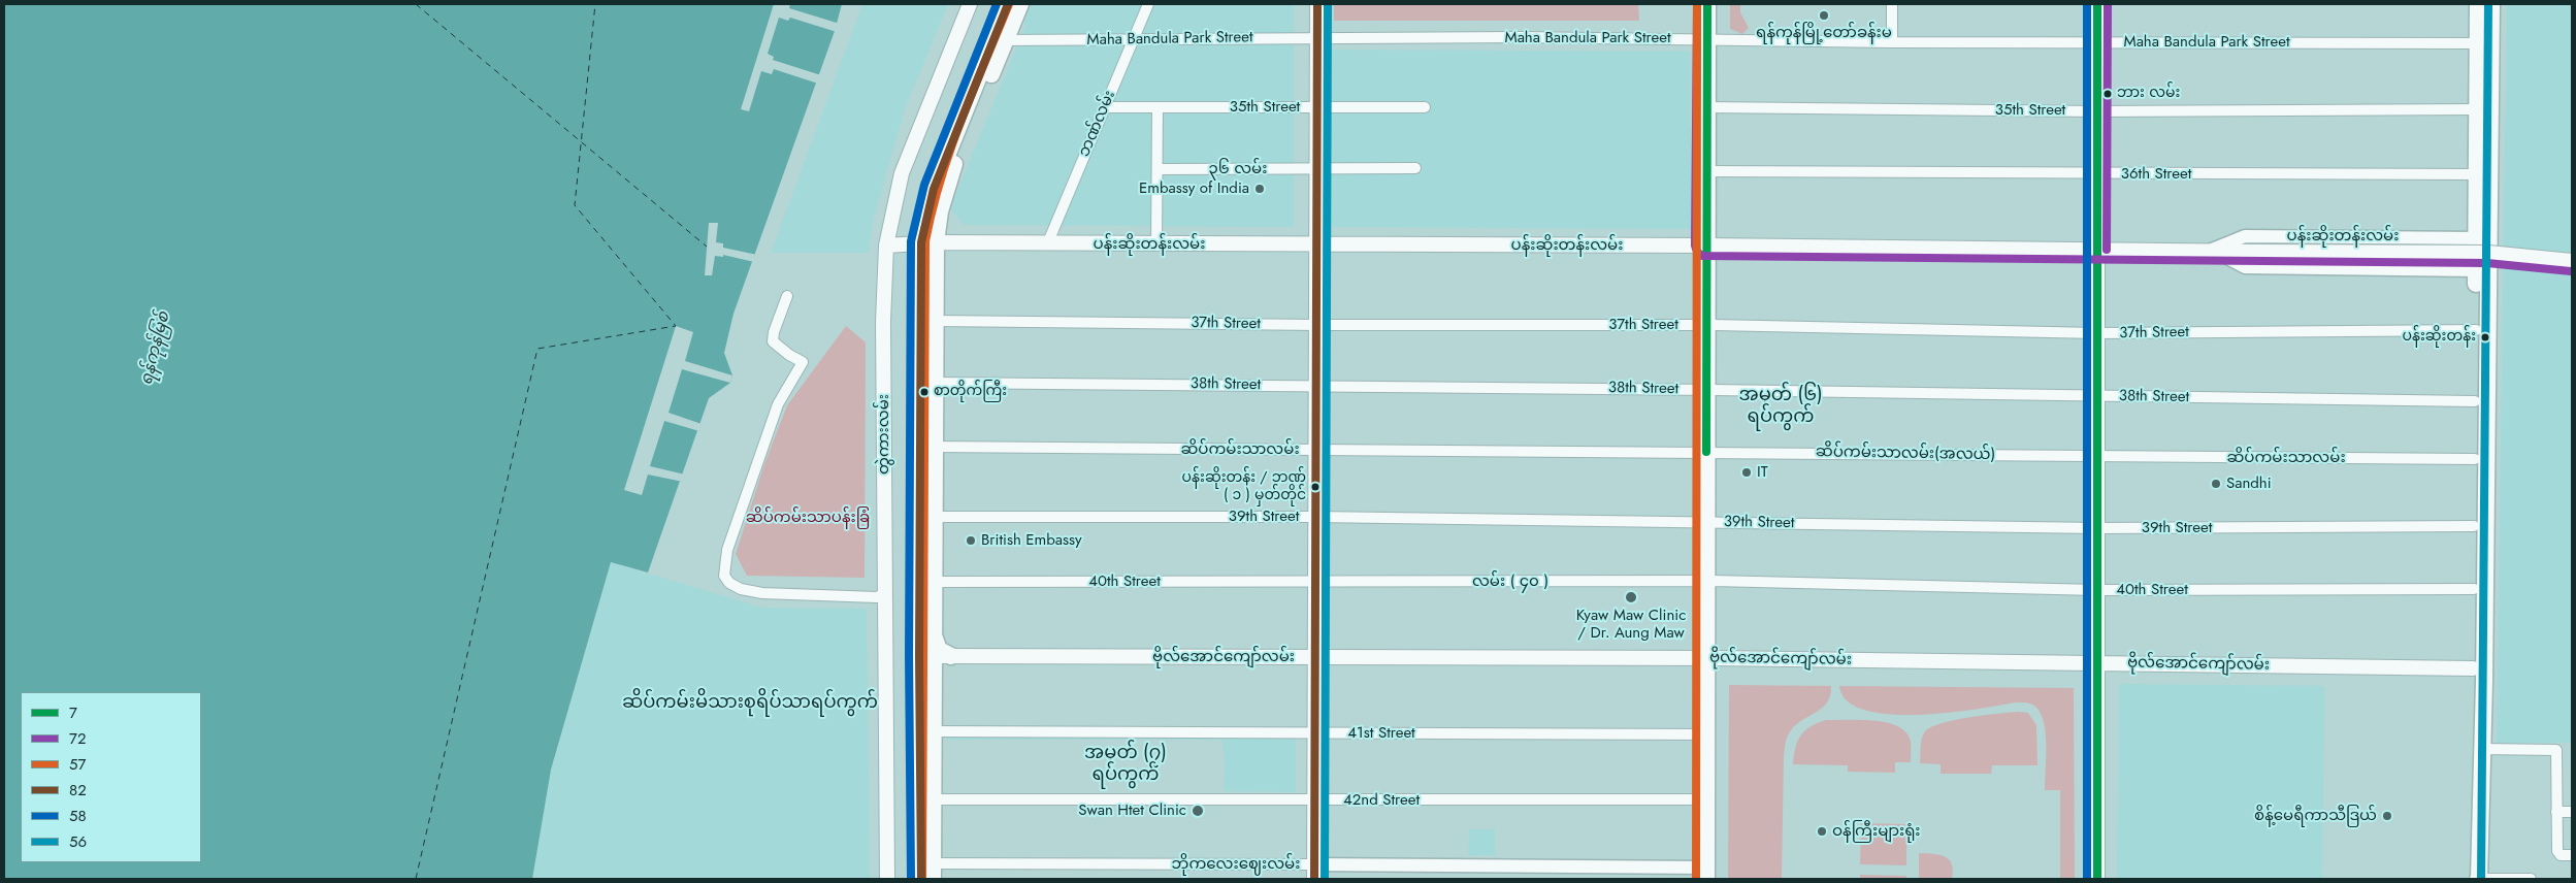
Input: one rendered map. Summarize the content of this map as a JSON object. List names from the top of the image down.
{
  "streets": {
    "main road": ["ပန်းဆိုးတန်းလမ်း", "တွဲကားလမ်း", "ဗိုလ်အောင်ကျော်လမ်း"],
    "street": [
      "Maha Bandula Park Street",
      "35th Street",
      "ဘဏ်လမ်း",
      "၃၆ လမ်း",
      "36th Street",
      "37th Street",
      "38th Street",
      "ဆိပ်ကမ်းသာလမ်း",
      "ဆိပ်ကမ်းသာလမ်း(အလယ်)",
      "39th Street",
      "40th Street",
      "လမ်း ( ၄၀ )",
      "41st Street",
      "42nd Street",
      "ဘိုကလေးဈေးလမ်း"
    ]
  },
  "crossings": [
    ["Maha Bandula Park Street", "ဘဏ်လမ်း"],
    ["35th Street", "ဘဏ်လမ်း"],
    ["ဘဏ်လမ်း", "ပန်းဆိုးတန်းလမ်း"],
    ["ပန်းဆိုးတန်းလမ်း", "တွဲကားလမ်း"],
    ["ဆိပ်ကမ်းသာလမ်း", "ဆိပ်ကမ်းသာလမ်း(အလယ်)"],
    ["40th Street", "လမ်း ( ၄၀ )"]
  ],
  "districts": ["အမှတ် (၆) ရပ်ကွက်", "ဆိပ်ကမ်းမိသားစုရိပ်သာရပ်ကွက်", "အမှတ် (၇) ရပ်ကွက်"],
  "water": ["ရန်ကုန်မြစ်"],
  "parks": ["ဆိပ်ကမ်းသာပန်းခြံ"],
  "places": [
    "ရန်ကုန်မြို့တော်ခန်းမ",
    "ဘား လမ်း",
    "Embassy of India",
    "ပန်းဆိုးတန်း",
    "စာတိုက်ကြီး",
    "IT",
    "Sandhi",
    "ပန်းဆိုးတန်း / ဘဏ် ( ၁ ) မှတ်တိုင်",
    "British Embassy",
    "Kyaw Maw Clinic / Dr. Aung Maw",
    "Swan Htet Clinic",
    "စိန့်မေရီကာသီဒြယ်",
    "ဝန်ကြီးများရုံး"
  ],
  "lines": [
    "transit line 7",
    "transit line 72",
    "transit line 57",
    "transit line 82",
    "transit line 58",
    "transit line 56"
  ],
  "legend": [
    "7",
    "72",
    "57",
    "82",
    "58",
    "56"
  ]
}
